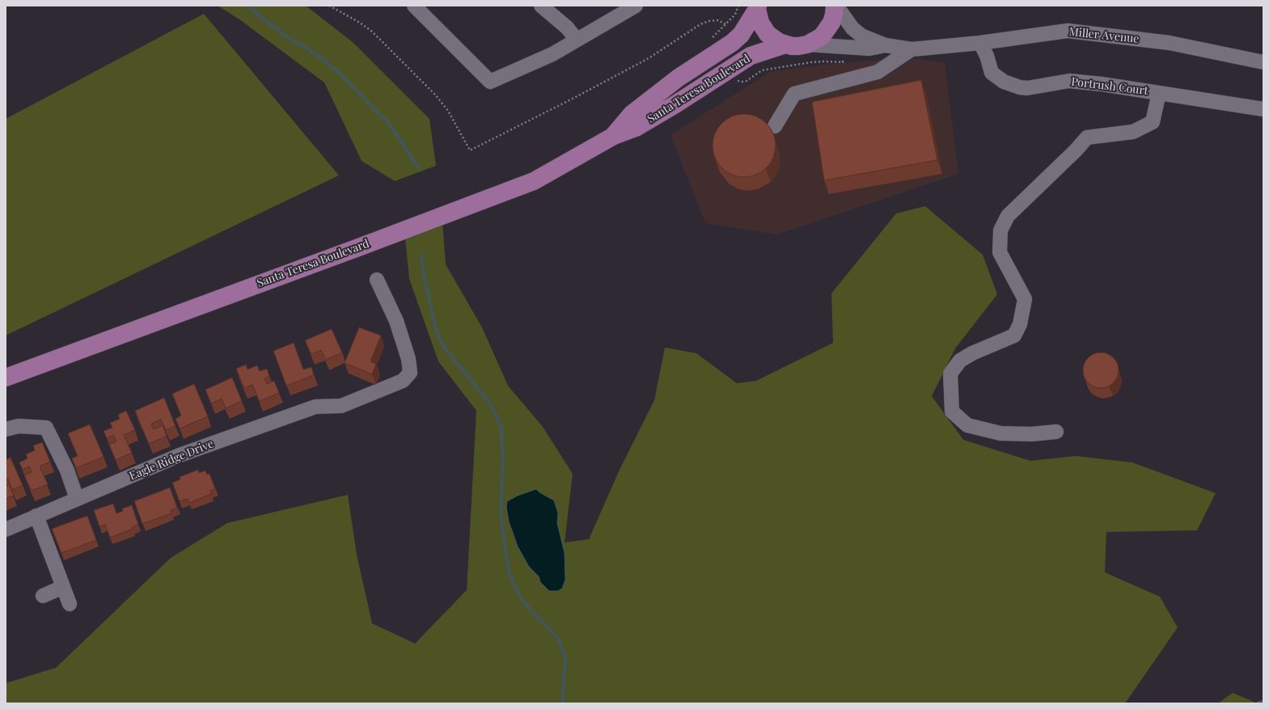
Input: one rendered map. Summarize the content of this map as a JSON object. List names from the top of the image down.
{
  "streets": {
    "main road": ["Santa Teresa Boulevard"],
    "street": ["Miller Avenue", "Portrush Court", "Eagle Ridge Drive"]
  },
  "crossings": [
    ["Miller Avenue", "Portrush Court"]
  ]
}
